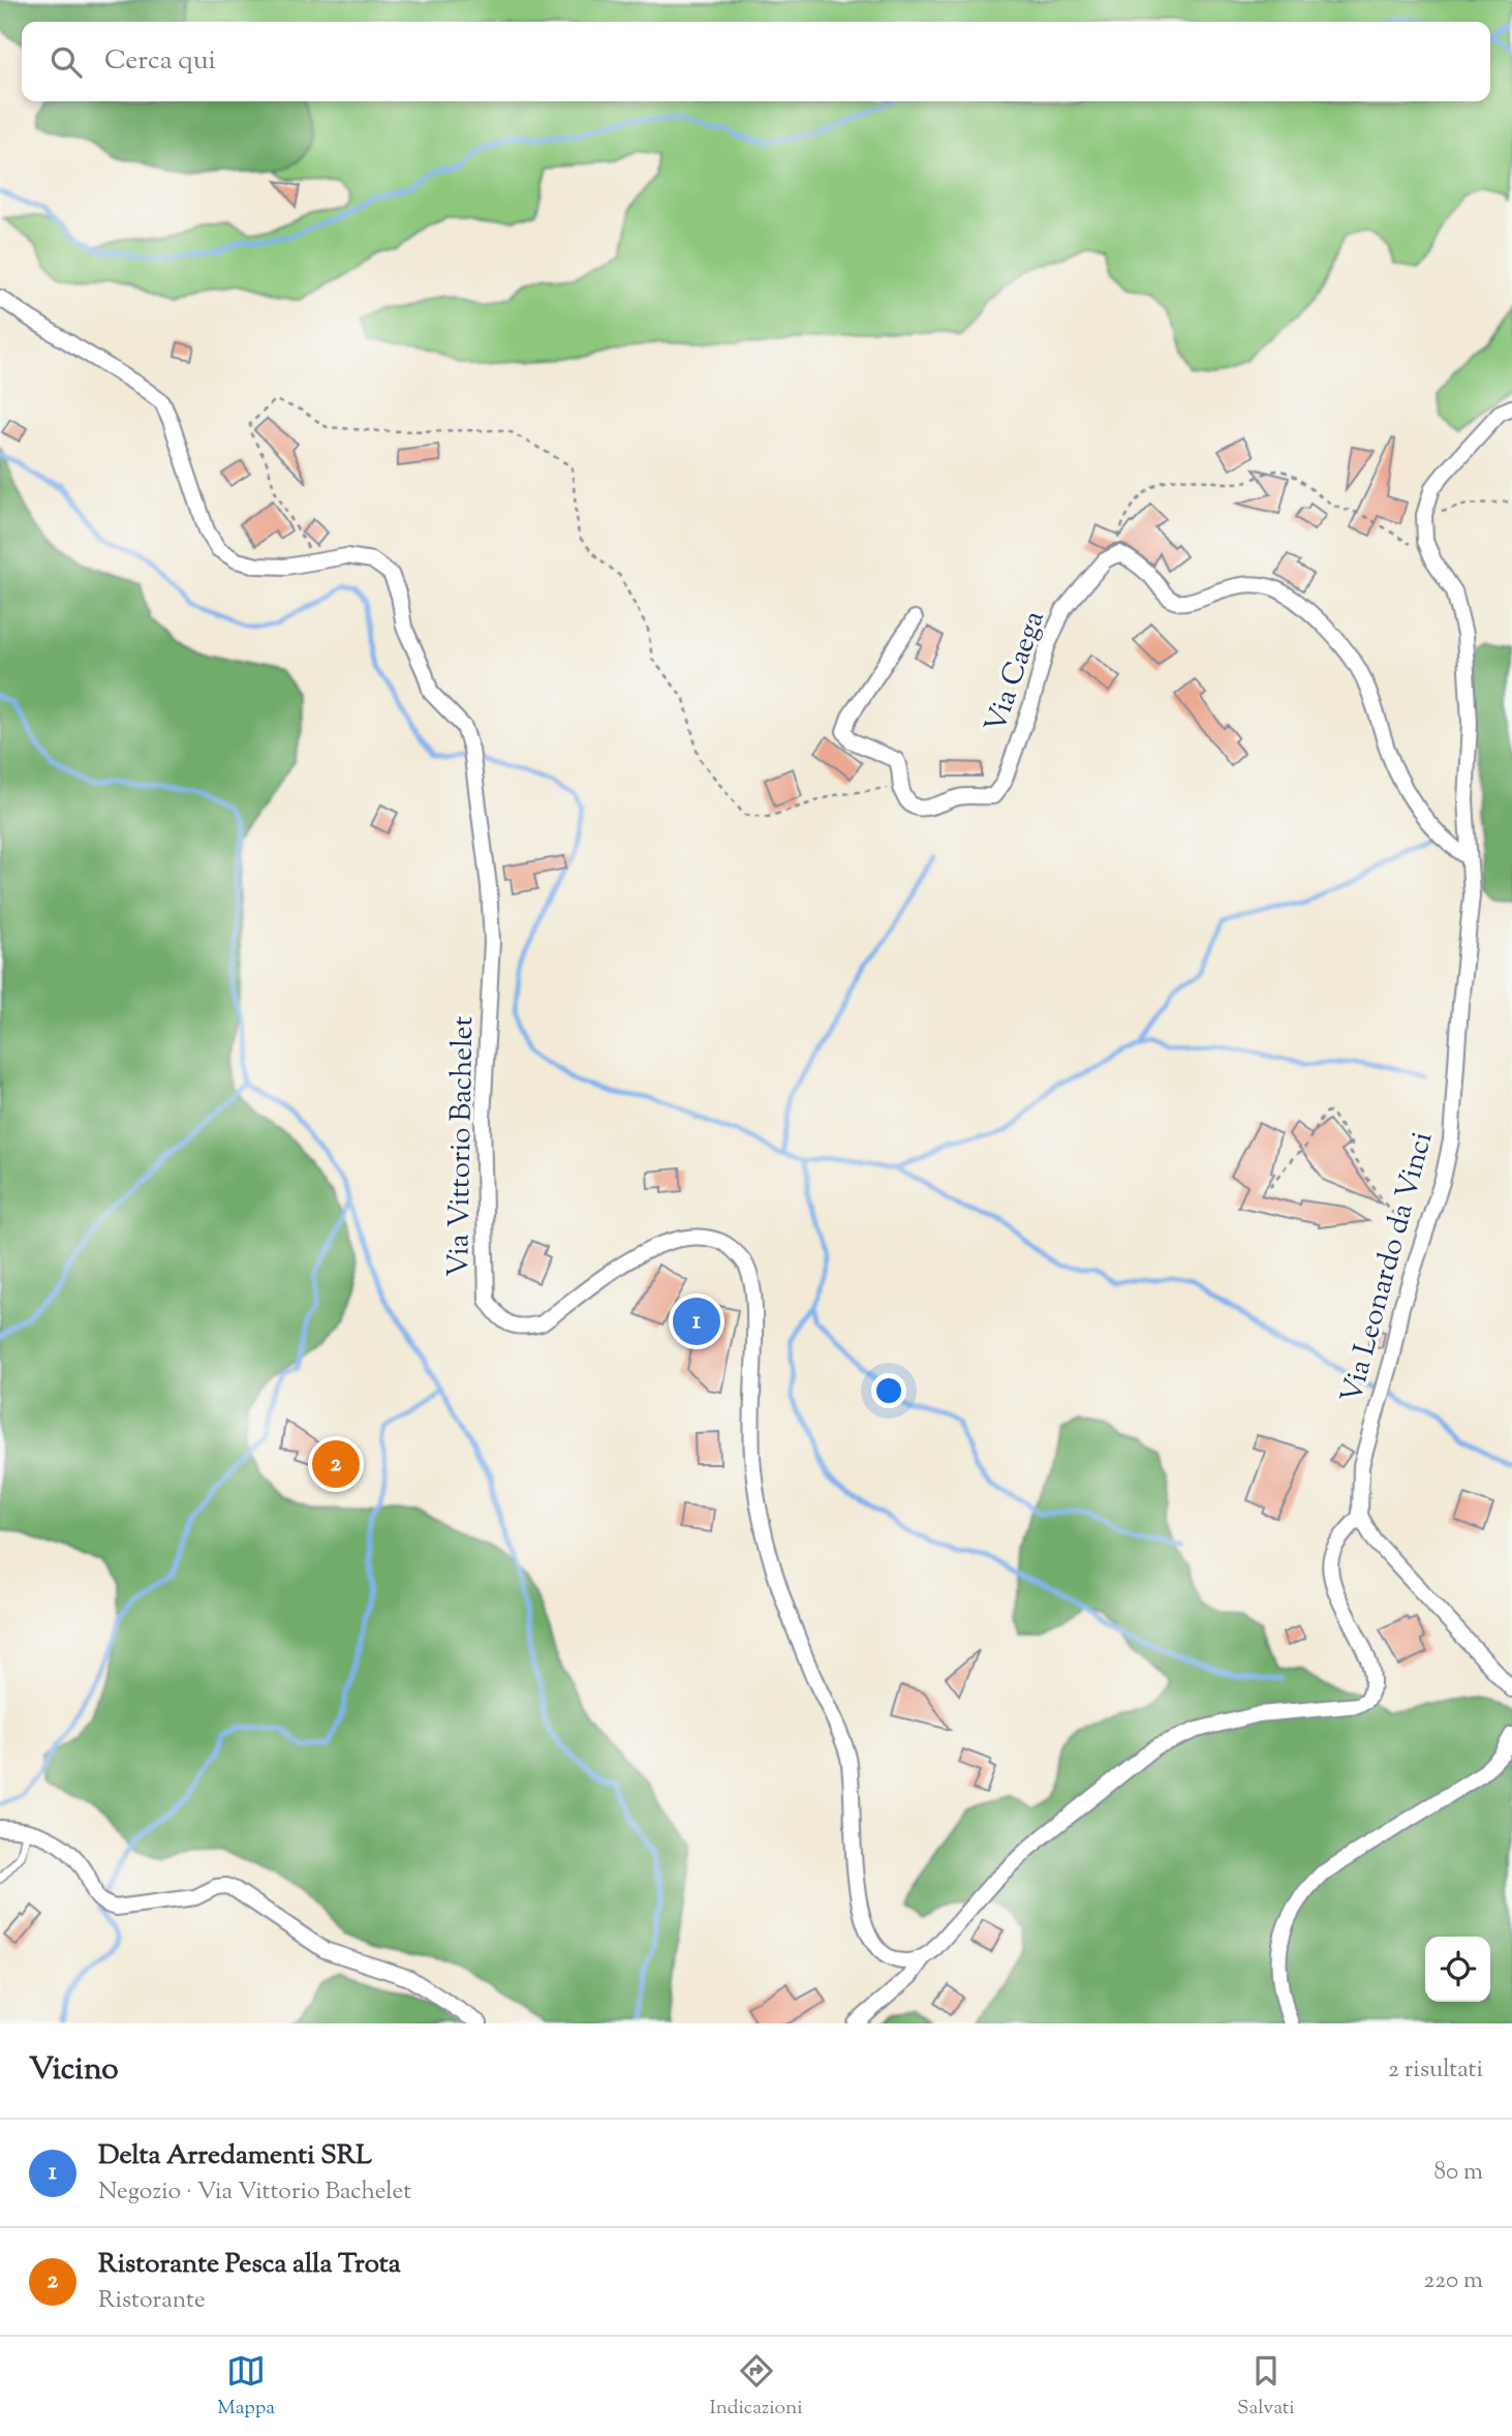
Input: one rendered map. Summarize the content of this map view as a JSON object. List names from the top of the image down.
{
  "streets": {
    "street": ["Via Caega", "Via Vittorio Bachelet", "Via Leonardo da Vinci"]
  },
  "page": {
    "search": "Cerca qui",
    "pins": ["1", "2"],
    "heading": ["Vicino", "2 risultati"],
    "list": [
      {
        "mark": "1",
        "name": "Delta Arredamenti SRL",
        "note": "Negozio · Via Vittorio Bachelet",
        "value": "80 m"
      },
      {
        "mark": "2",
        "name": "Ristorante Pesca alla Trota",
        "note": "Ristorante",
        "value": "220 m"
      }
    ],
    "nav": ["Mappa", "Indicazioni", "Salvati"]
  }
}
